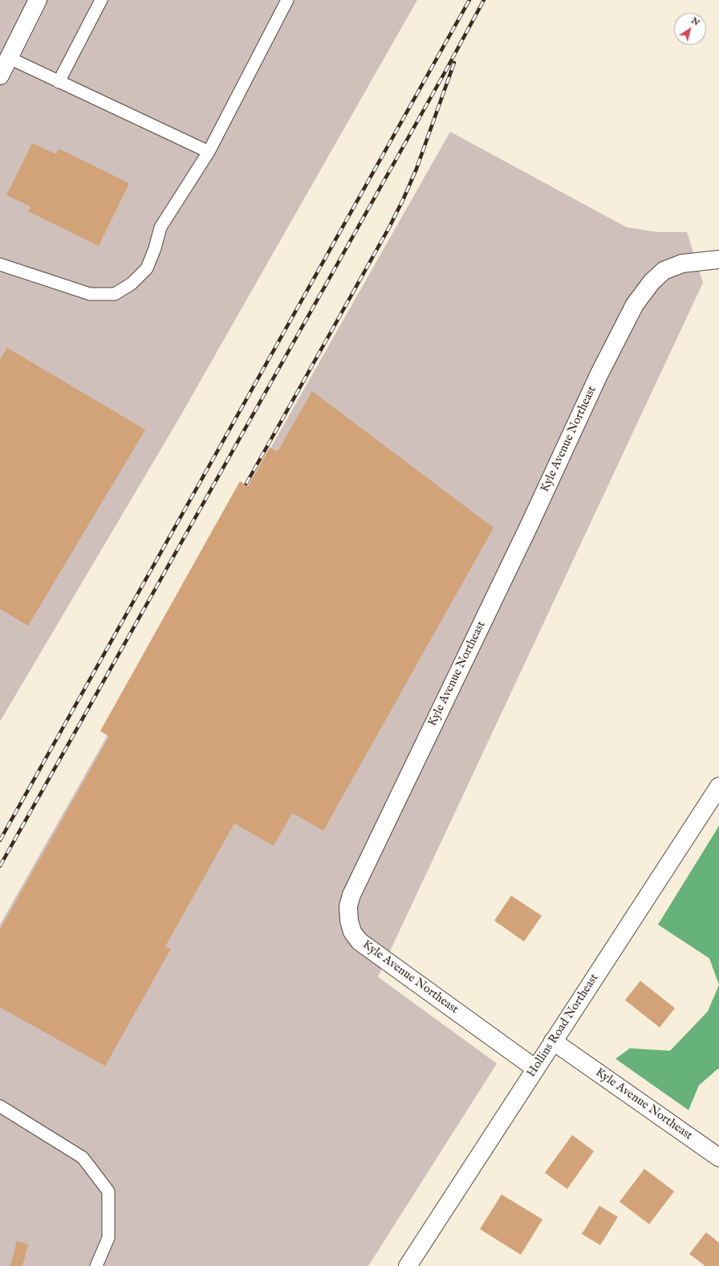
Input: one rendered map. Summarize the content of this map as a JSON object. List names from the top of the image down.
{
  "streets": {
    "street": ["Kyle Avenue Northeast", "Hollins Road Northeast"]
  },
  "crossings": [
    ["Kyle Avenue Northeast", "Hollins Road Northeast"]
  ],
  "north": "top right"
}
